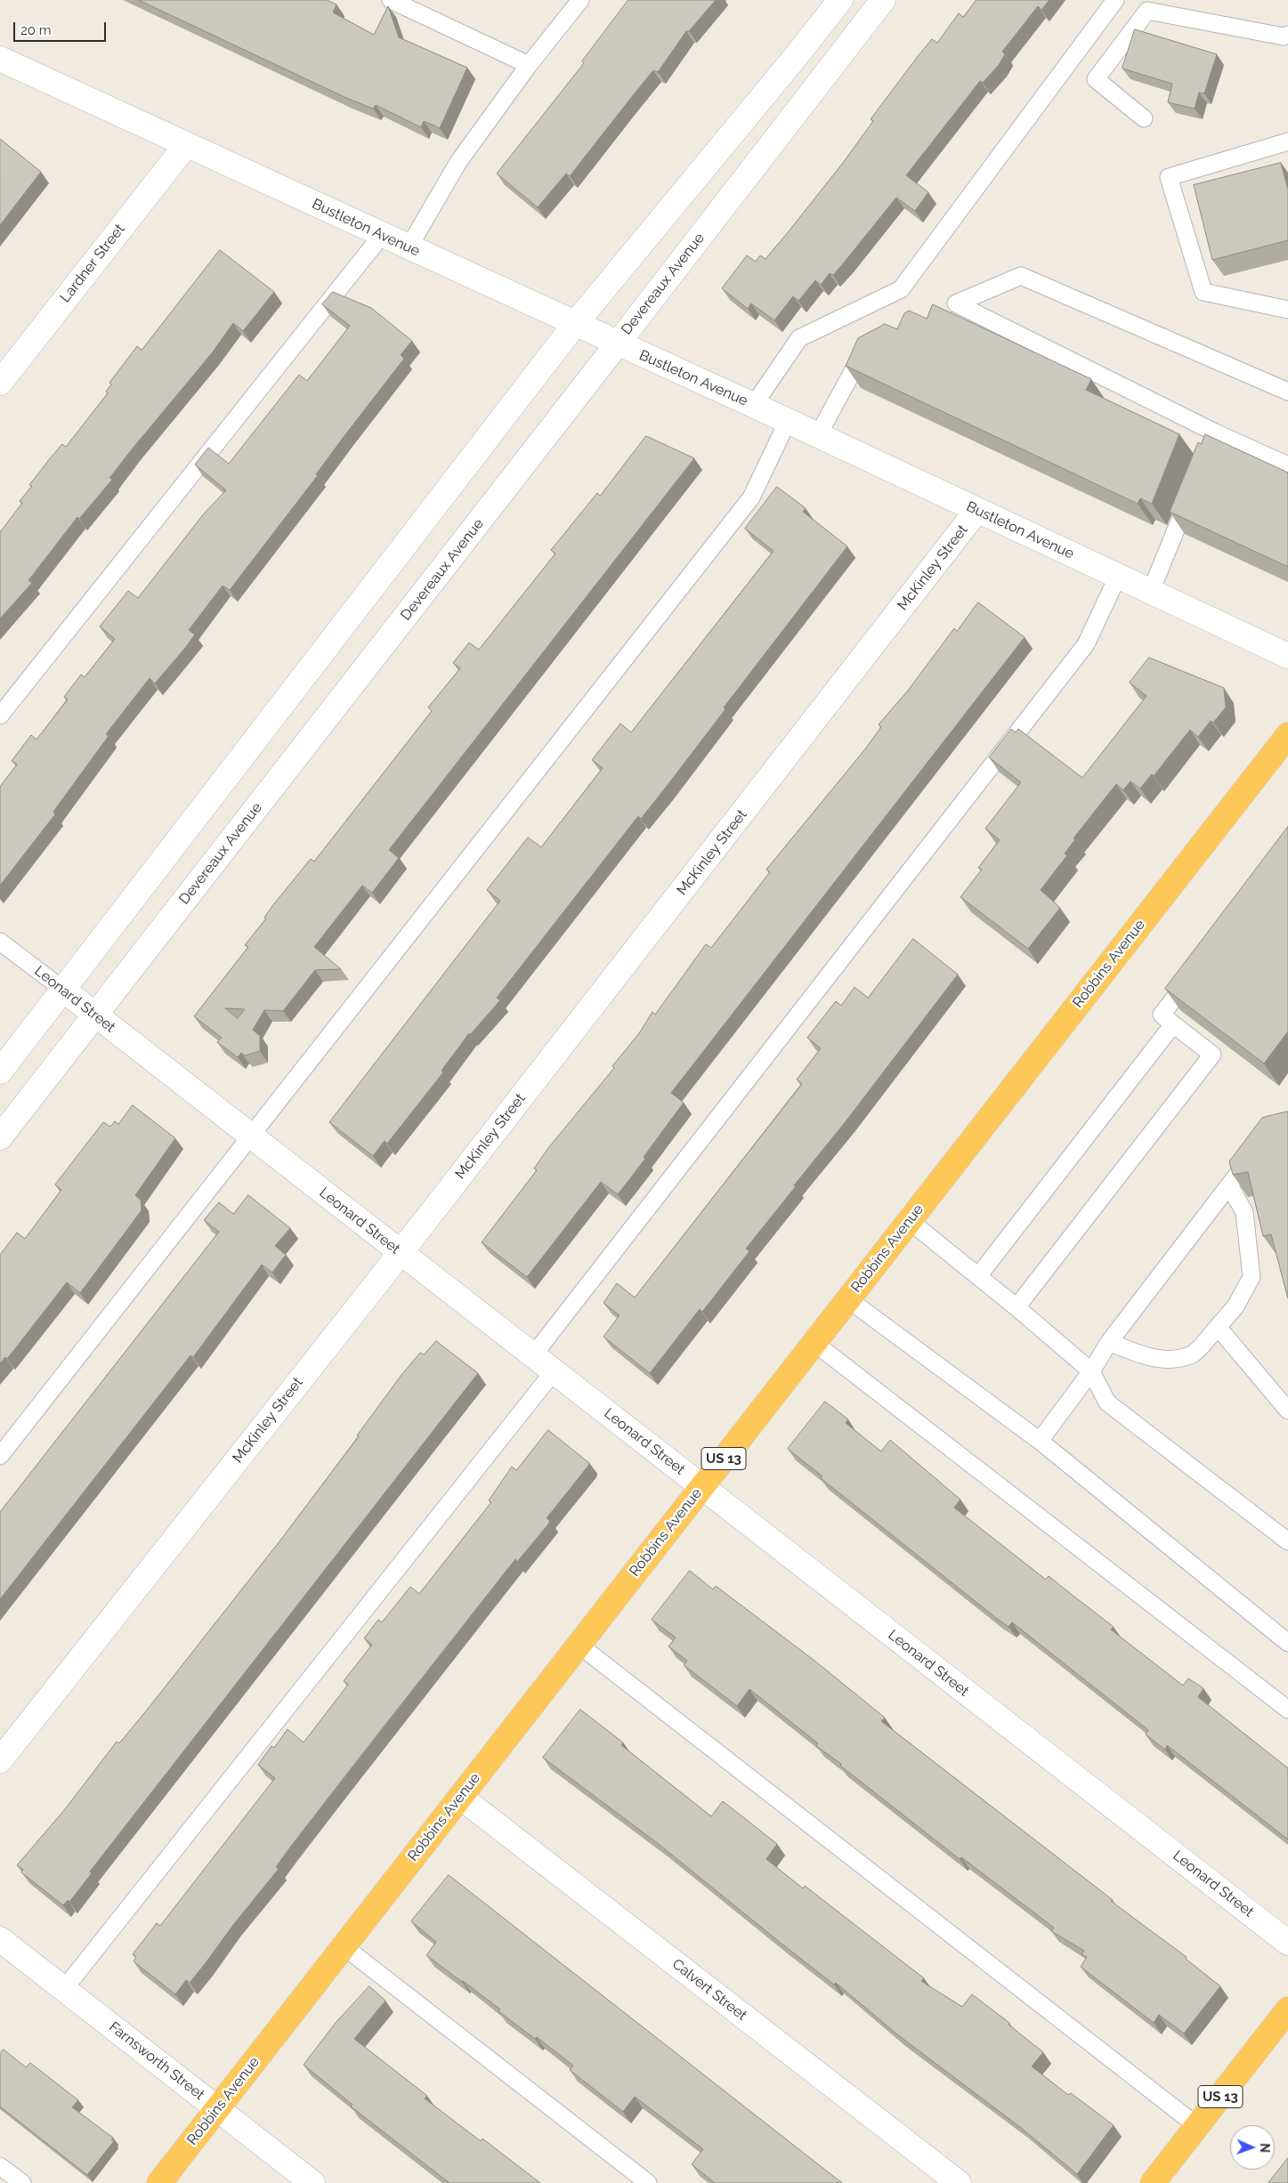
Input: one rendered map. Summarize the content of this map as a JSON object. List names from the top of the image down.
{
  "streets": {
    "highway": ["Robbins Avenue", "US 13"],
    "street": [
      "Bustleton Avenue",
      "Lardner Street",
      "Devereaux Avenue",
      "McKinley Street",
      "Leonard Street",
      "Calvert Street",
      "Farnsworth Street"
    ]
  },
  "crossings": [
    ["Bustleton Avenue", "Lardner Street"],
    ["Bustleton Avenue", "Devereaux Avenue"],
    ["Bustleton Avenue", "McKinley Street"],
    ["Devereaux Avenue", "Leonard Street"],
    ["McKinley Street", "Leonard Street"],
    ["Robbins Avenue", "Leonard Street"],
    ["Robbins Avenue", "Calvert Street"],
    ["Robbins Avenue", "Farnsworth Street"]
  ],
  "scale_bar": "20 m",
  "north": "right"
}
